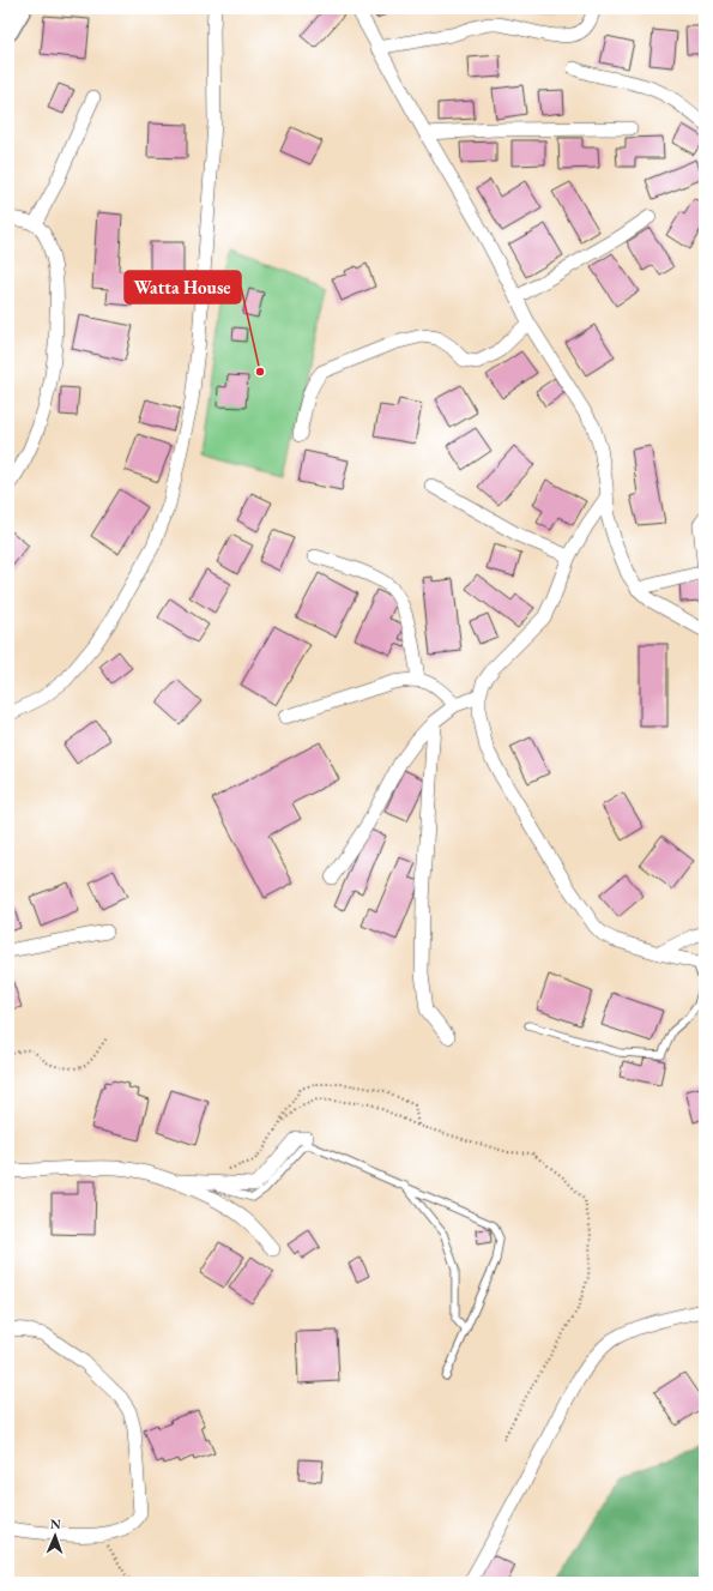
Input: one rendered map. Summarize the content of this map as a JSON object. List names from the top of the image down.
{
  "places": ["Watta House"],
  "north": "top"
}
